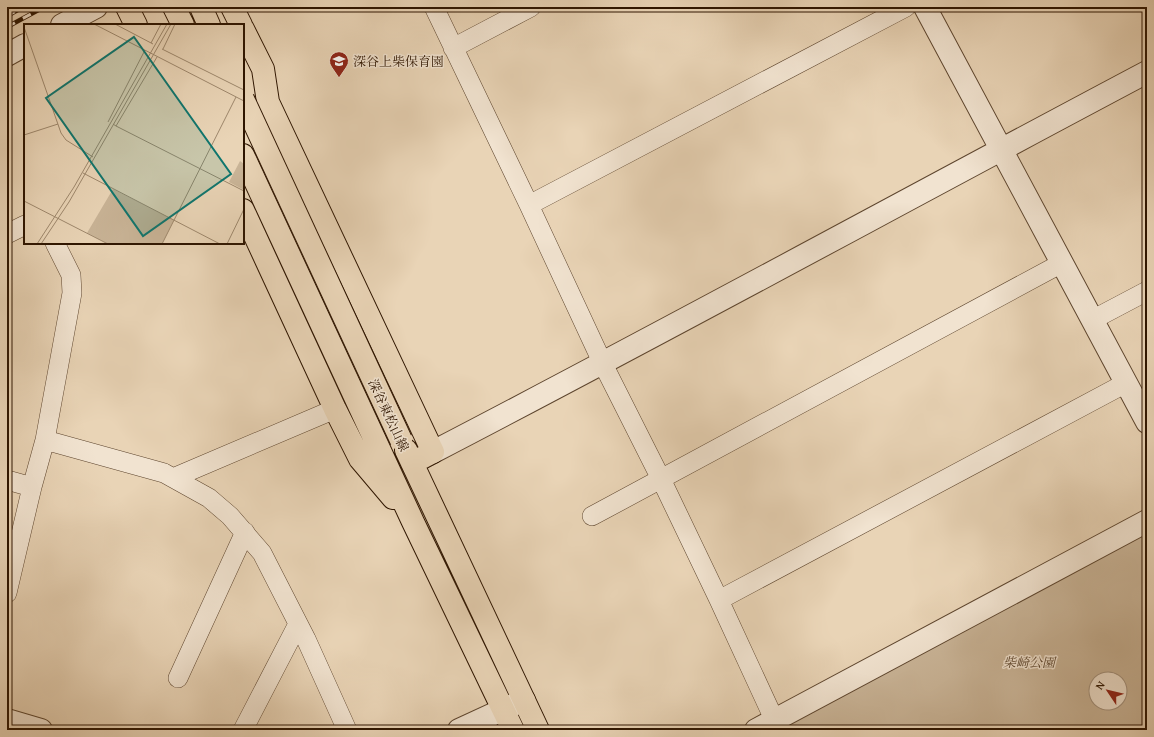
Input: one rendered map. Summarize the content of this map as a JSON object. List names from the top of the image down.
{
  "streets": {
    "main road": ["深谷東松山線"]
  },
  "parks": ["柴崎公園"],
  "places": {
    "school or university": ["深谷上柴保育園"]
  },
  "north": "top left"
}
